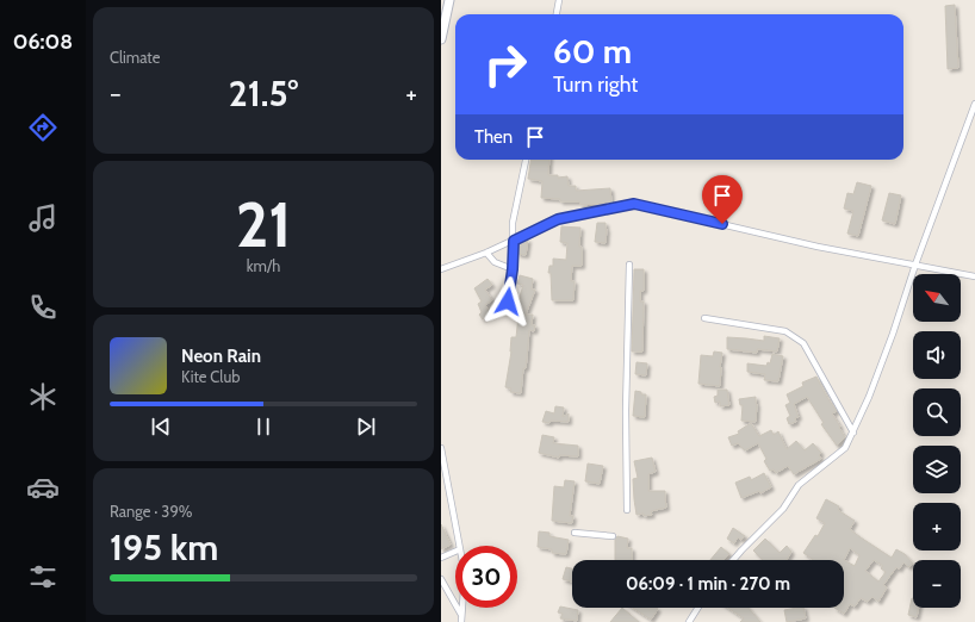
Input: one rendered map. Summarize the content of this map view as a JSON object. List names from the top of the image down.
{
  "north": "top left",
  "page": {
    "tabs": "06:08",
    "tile": [
      "Climate",
      ["21", "km/h"],
      ["Range · 39%", "195 km"]
    ],
    "turn": ["60 m", "Turn right"],
    "heat": ["−", "21.5°", "+"],
    "then": "Then",
    "map_buttons": ["+", "−"],
    "song": ["Neon Rain", "Kite Club"],
    "limit": "30",
    "trip": "06:09 · 1 min · 270 m"
  }
}
